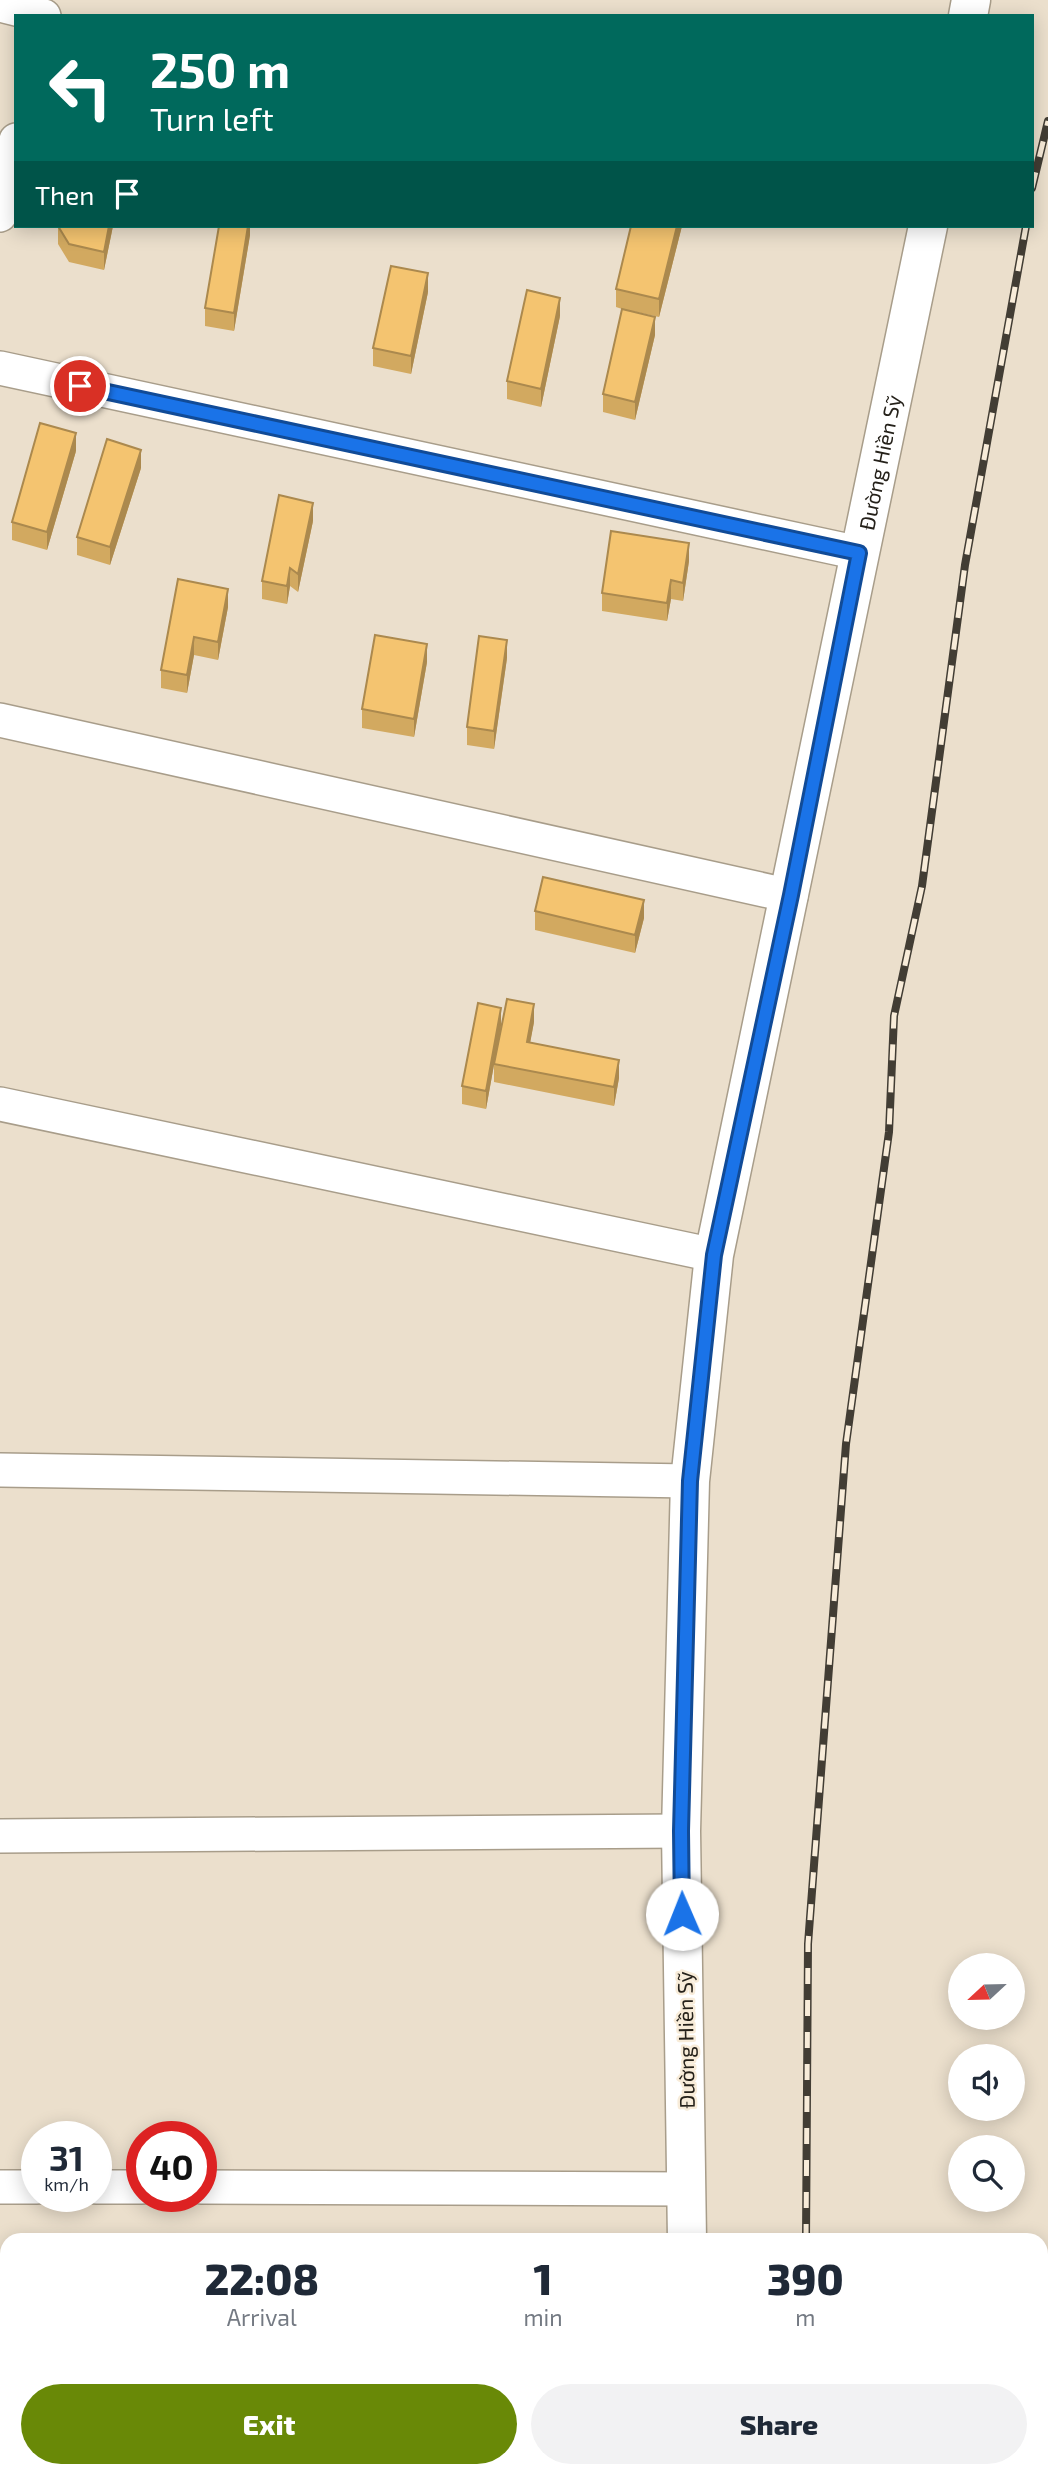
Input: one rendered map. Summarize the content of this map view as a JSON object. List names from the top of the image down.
{
  "streets": {
    "street": ["Đường Hiền Sỹ"]
  },
  "north": "left",
  "page": {
    "turn": ["250 m", "Turn left"],
    "then": "Then",
    "speed": "31 km/h",
    "limit": "40",
    "eta": [
      "22:08",
      "Arrival",
      "1",
      "min",
      "390",
      "m"
    ],
    "buttons": ["Exit", "Share"]
  }
}
